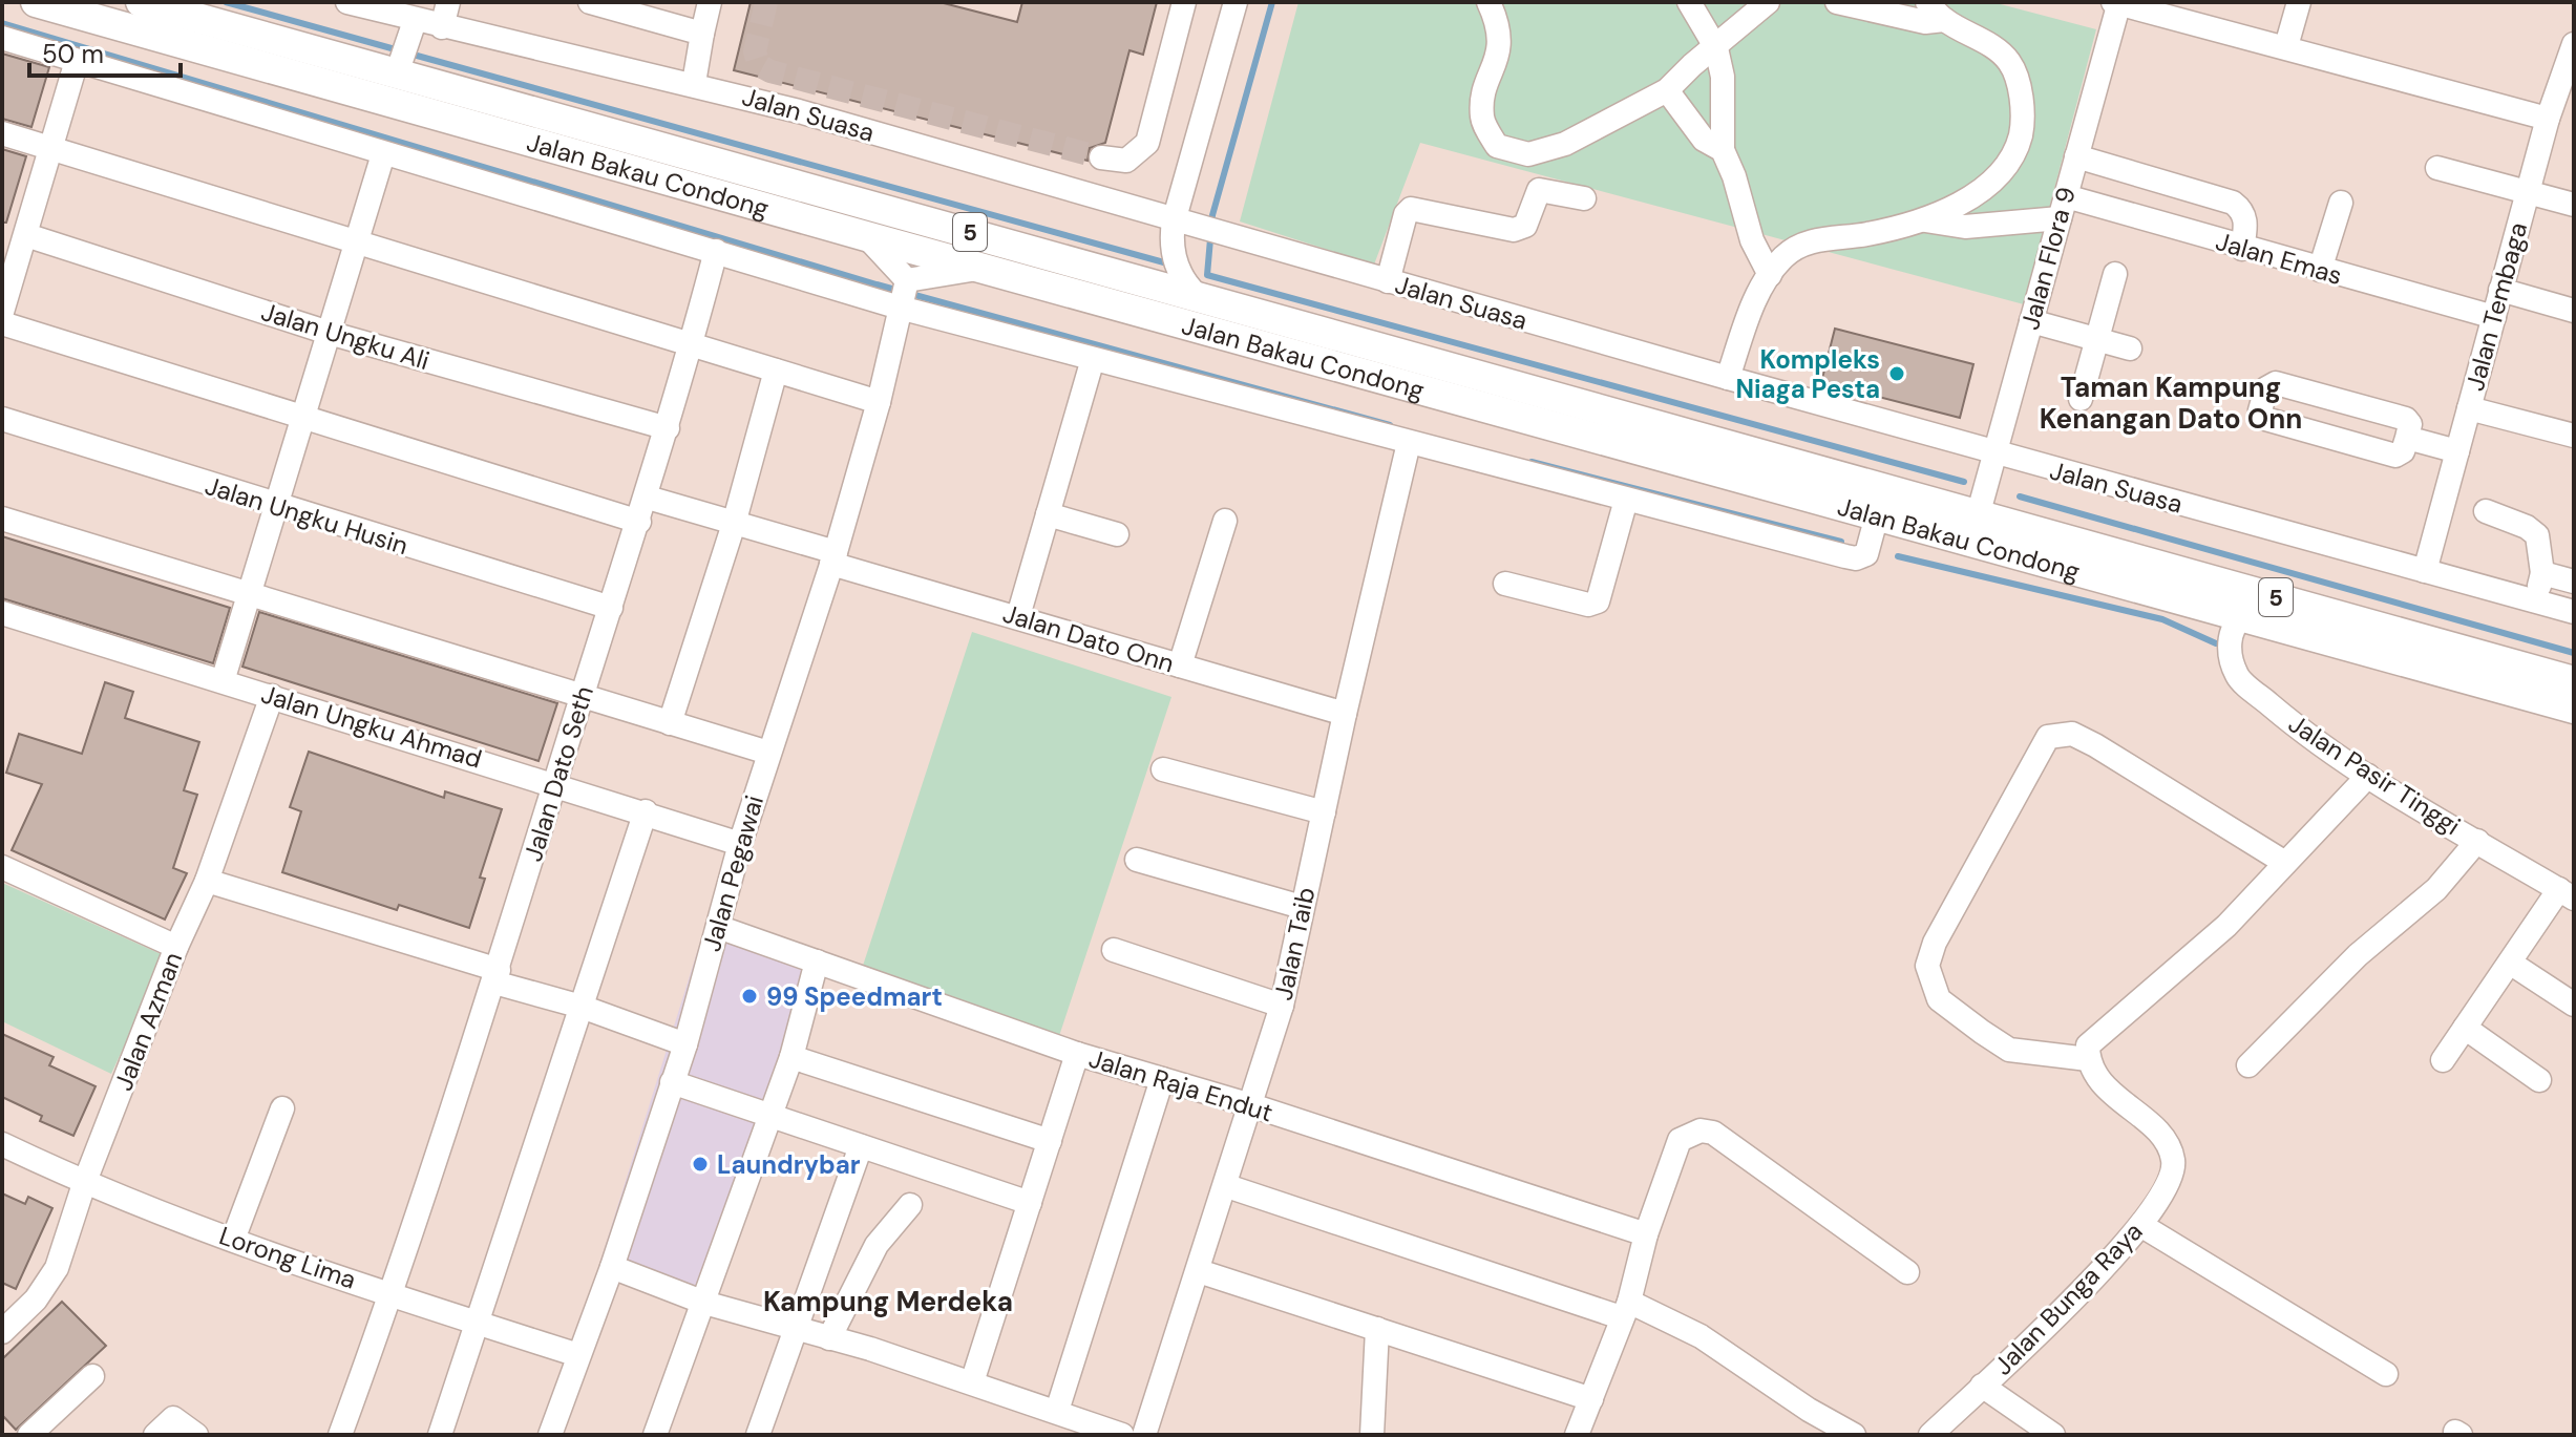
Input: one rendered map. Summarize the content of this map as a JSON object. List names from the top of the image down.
{
  "streets": {
    "main road": ["Jalan Bakau Condong", "5"],
    "street": [
      "Jalan Suasa",
      "Jalan Flora 9",
      "Jalan Emas",
      "Jalan Tembaga",
      "Jalan Ungku Ali",
      "Jalan Ungku Husin",
      "Jalan Dato Onn",
      "Jalan Ungku Ahmad",
      "Jalan Dato Seth",
      "Jalan Pasir Tinggi",
      "Jalan Pegawai",
      "Jalan Taib",
      "Jalan Azman",
      "Jalan Raja Endut",
      "Lorong Lima",
      "Jalan Bunga Raya"
    ]
  },
  "crossings": [
    ["Jalan Suasa", "Jalan Bakau Condong"],
    ["Jalan Suasa", "Jalan Flora 9"],
    ["Jalan Suasa", "Jalan Tembaga"],
    ["Jalan Bakau Condong", "Jalan Flora 9"],
    ["Jalan Bakau Condong", "Jalan Pasir Tinggi"],
    ["Jalan Flora 9", "Jalan Emas"],
    ["Jalan Emas", "Jalan Tembaga"],
    ["Jalan Ungku Ali", "Jalan Dato Seth"],
    ["Jalan Ungku Husin", "Jalan Dato Seth"],
    ["Jalan Dato Onn", "Jalan Dato Seth"],
    ["Jalan Dato Onn", "Jalan Pegawai"],
    ["Jalan Dato Onn", "Jalan Taib"],
    ["Jalan Ungku Ahmad", "Jalan Dato Seth"],
    ["Jalan Ungku Ahmad", "Jalan Pegawai"],
    ["Jalan Ungku Ahmad", "Jalan Azman"],
    ["Jalan Dato Seth", "Lorong Lima"],
    ["Jalan Pegawai", "Jalan Raja Endut"],
    ["Jalan Pegawai", "Lorong Lima"],
    ["Jalan Taib", "Jalan Raja Endut"],
    ["Jalan Azman", "Lorong Lima"]
  ],
  "districts": ["Taman Kampung Kenangan Dato Onn", "Kampung Merdeka"],
  "places": ["Kompleks Niaga Pesta", "99 Speedmart", "Laundrybar"],
  "scale_bar": "50 m"
}
